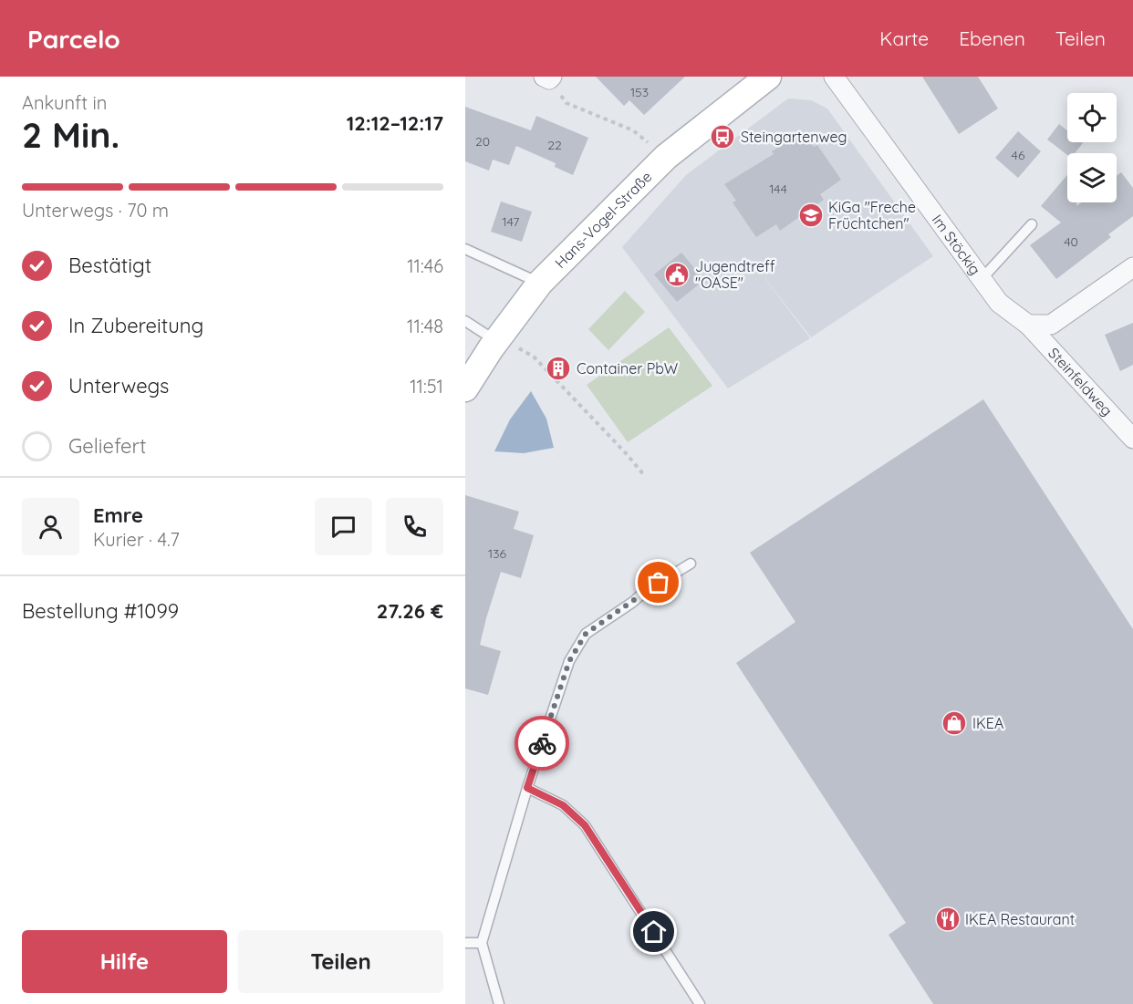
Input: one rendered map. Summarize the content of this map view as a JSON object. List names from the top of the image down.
{
  "streets": {
    "main road": ["Hans-Vogel-Straße"],
    "street": ["Im Stöckig", "Steinfeldweg"]
  },
  "crossings": [
    ["Im Stöckig", "Steinfeldweg"]
  ],
  "places": {
    "bus stop": ["Steingartenweg"],
    "school or university": ["KiGa \"Freche Früchtchen\""],
    "public building": ["Jugendtreff \"OASE\""],
    "building": ["Container PbW"],
    "shop": ["IKEA"],
    "restaurant": ["IKEA Restaurant"]
  },
  "house_numbers": [
    "153",
    "20",
    "22",
    "46",
    "144",
    "147",
    "40",
    "136"
  ],
  "page": {
    "header": "Parcelo",
    "nav": ["Karte", "Ebenen", "Teilen"],
    "heading": ["2 Min.", "Ankunft in", "12:12–12:17"],
    "panel": [
      "Emre",
      "Kurier · 4.7",
      "Bestellung #1099",
      "27.26 €"
    ],
    "bar": "Unterwegs · 70 m",
    "list": [
      ["Bestätigt", "11:46"],
      ["In Zubereitung", "11:48"],
      ["Unterwegs", "11:51"],
      "Geliefert"
    ],
    "buttons": ["Hilfe", "Teilen"]
  }
}
